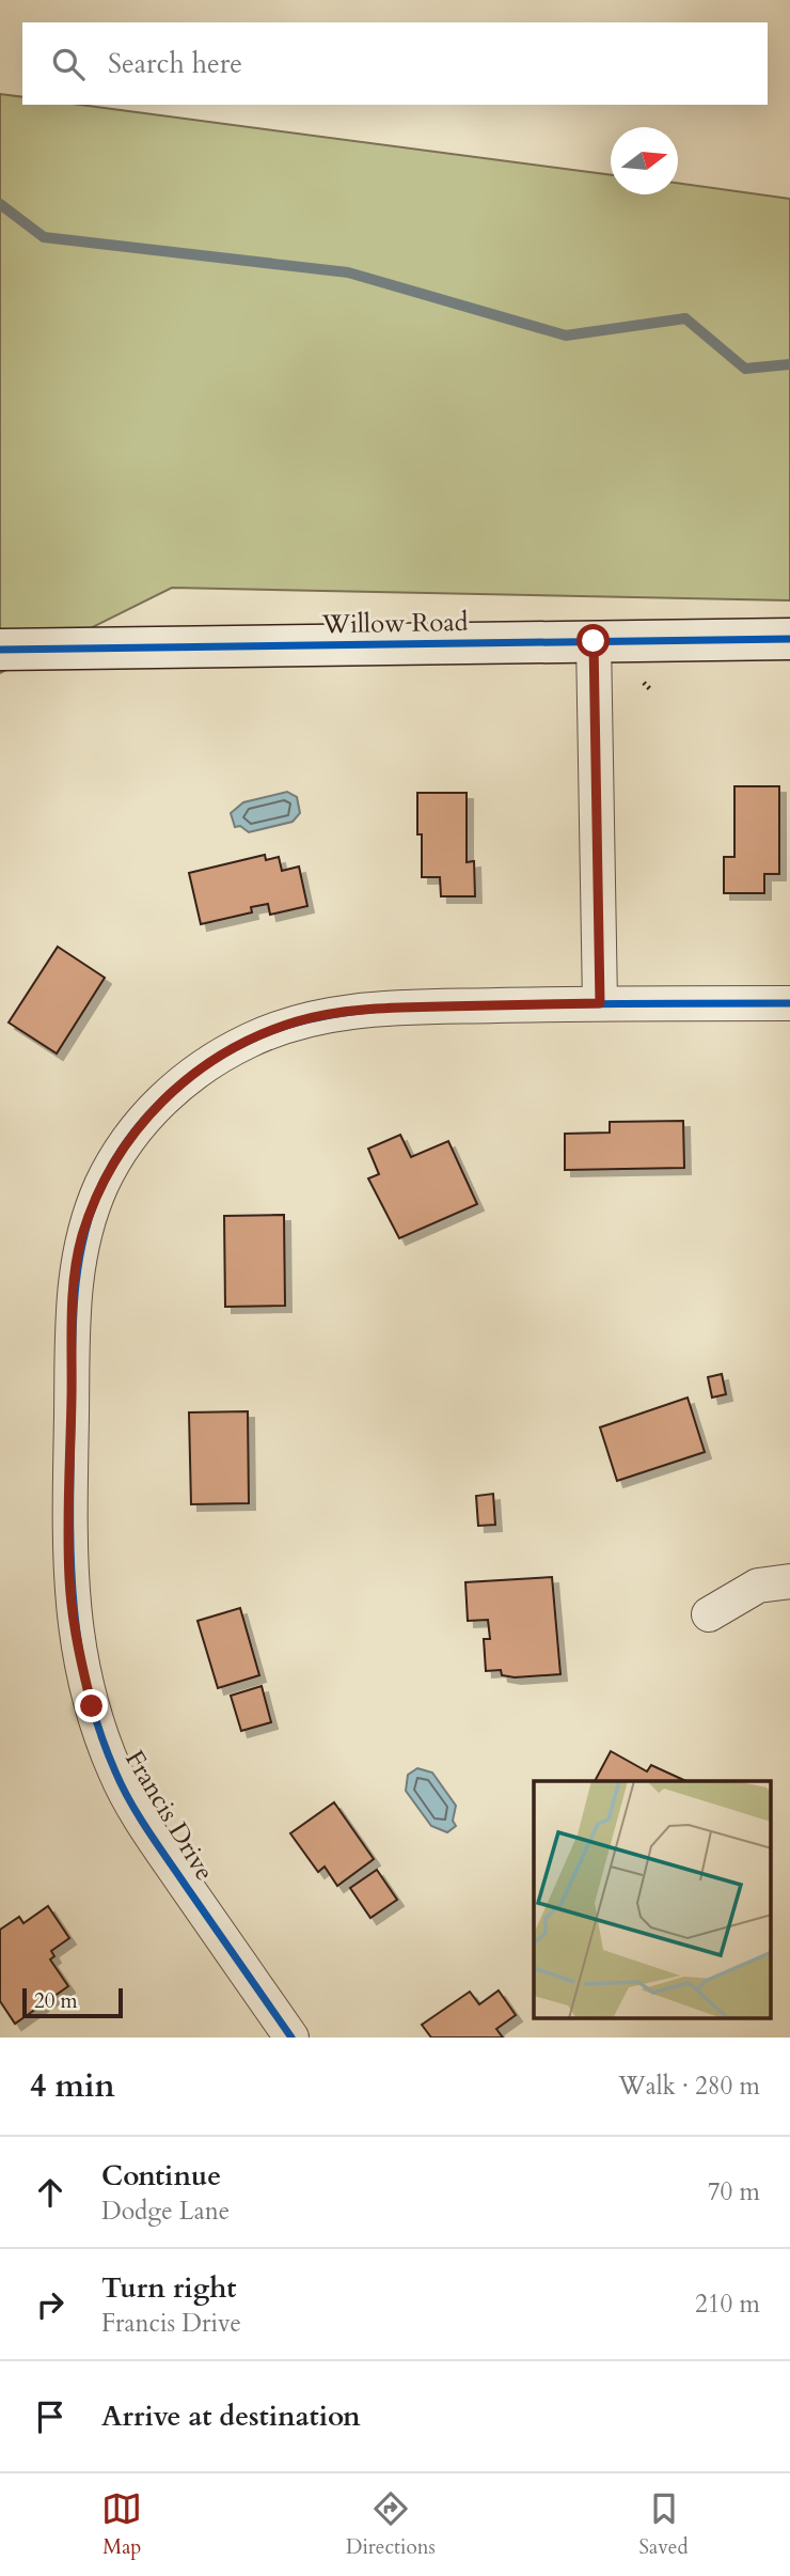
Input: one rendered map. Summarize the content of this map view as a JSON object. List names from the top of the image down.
{
  "streets": {
    "street": ["Willow Road", "Francis Drive"]
  },
  "scale_bar": "20 m",
  "north": "right",
  "page": {
    "search": "Search here",
    "scale": "20 m",
    "heading": ["4 min", "Walk · 280 m"],
    "list": [
      ["Continue", "Dodge Lane", "70 m"],
      ["Turn right", "Francis Drive", "210 m"],
      "Arrive at destination"
    ],
    "nav": ["Map", "Directions", "Saved"]
  }
}
